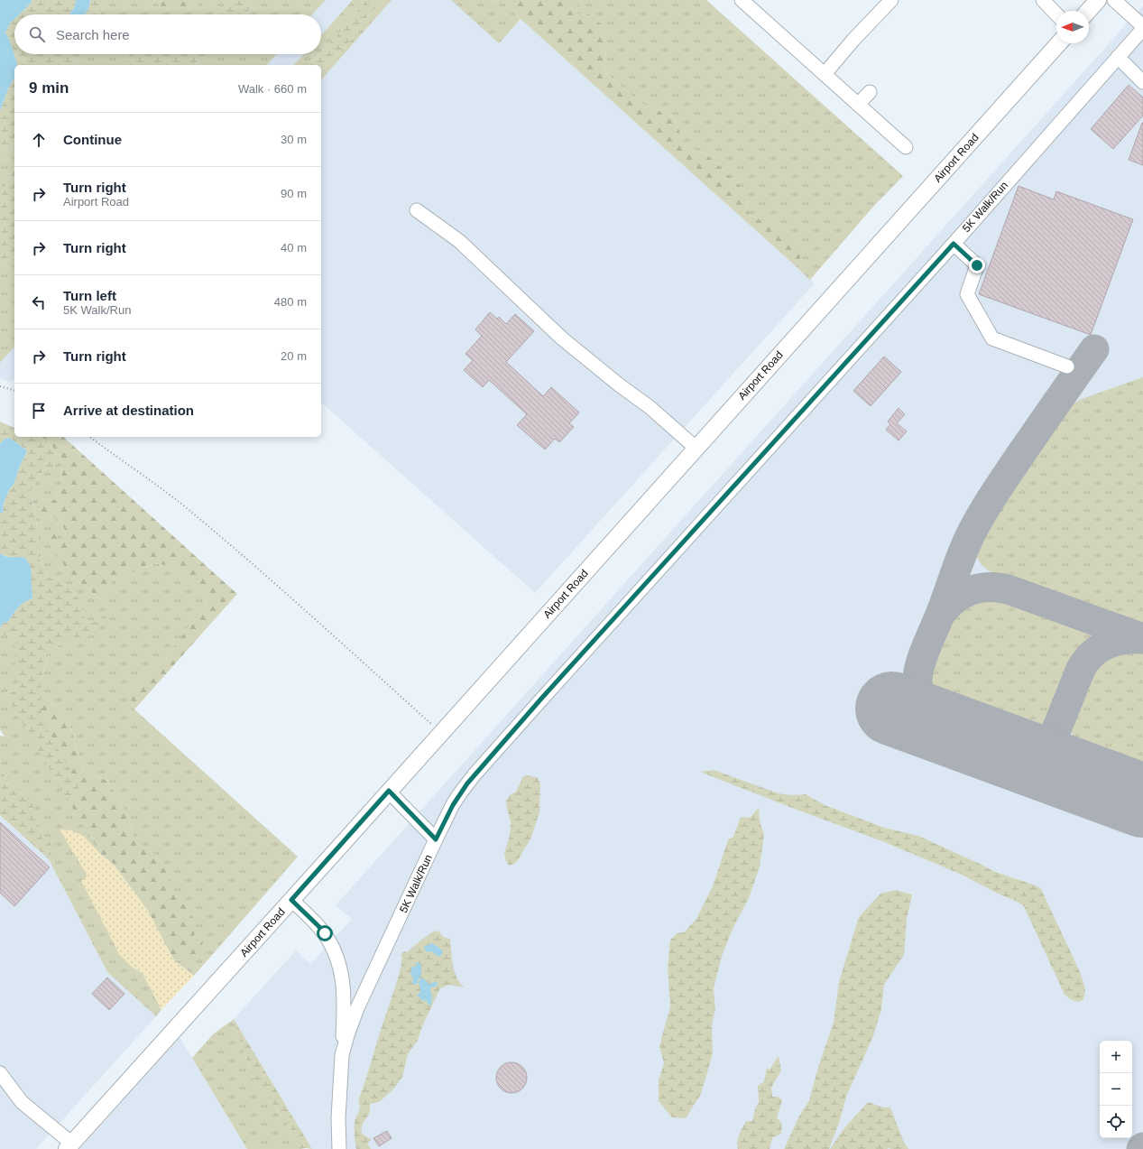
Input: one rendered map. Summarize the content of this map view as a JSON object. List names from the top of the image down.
{
  "streets": {
    "main road": ["Airport Road"],
    "lane": ["5K Walk/Run"]
  },
  "north": "left",
  "page": {
    "search": "Search here",
    "heading": ["9 min", "Walk · 660 m"],
    "list": [
      ["Continue", "30 m"],
      ["Turn right", "Airport Road", "90 m"],
      ["Turn right", "40 m"],
      ["Turn left", "5K Walk/Run", "480 m"],
      ["Turn right", "20 m"],
      "Arrive at destination"
    ],
    "map_buttons": ["+", "−"]
  }
}
